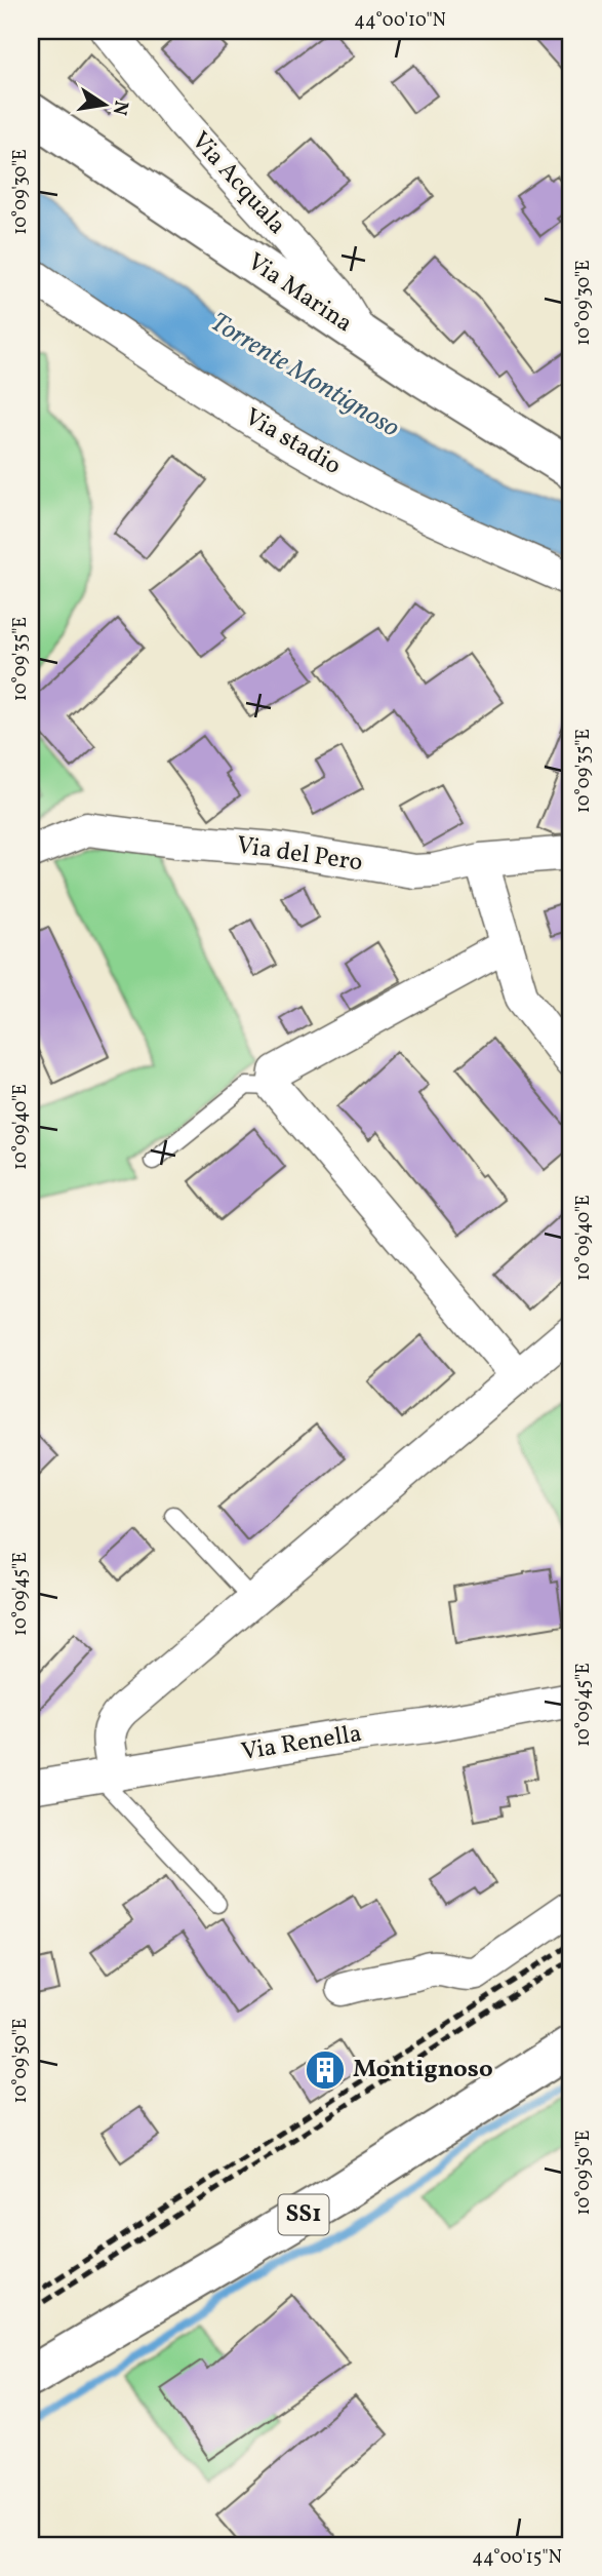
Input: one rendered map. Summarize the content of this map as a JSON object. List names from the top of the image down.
{
  "streets": {
    "main road": ["Via Marina", "SS1"],
    "street": [
      "Via Acquala",
      "Via stadio",
      "Via del Pero",
      "Via Renella"
    ]
  },
  "crossings": [
    ["Via Acquala", "Via Marina"]
  ],
  "water": ["Torrente Montignoso"],
  "places": {
    "building": ["Montignoso"]
  },
  "north": "right",
  "coordinates": [
    "44°00'10\"N",
    "10°09'30\"E",
    "10°09'35\"E",
    "10°09'40\"E",
    "10°09'45\"E",
    "10°09'50\"E",
    "44°00'15\"N"
  ]
}
